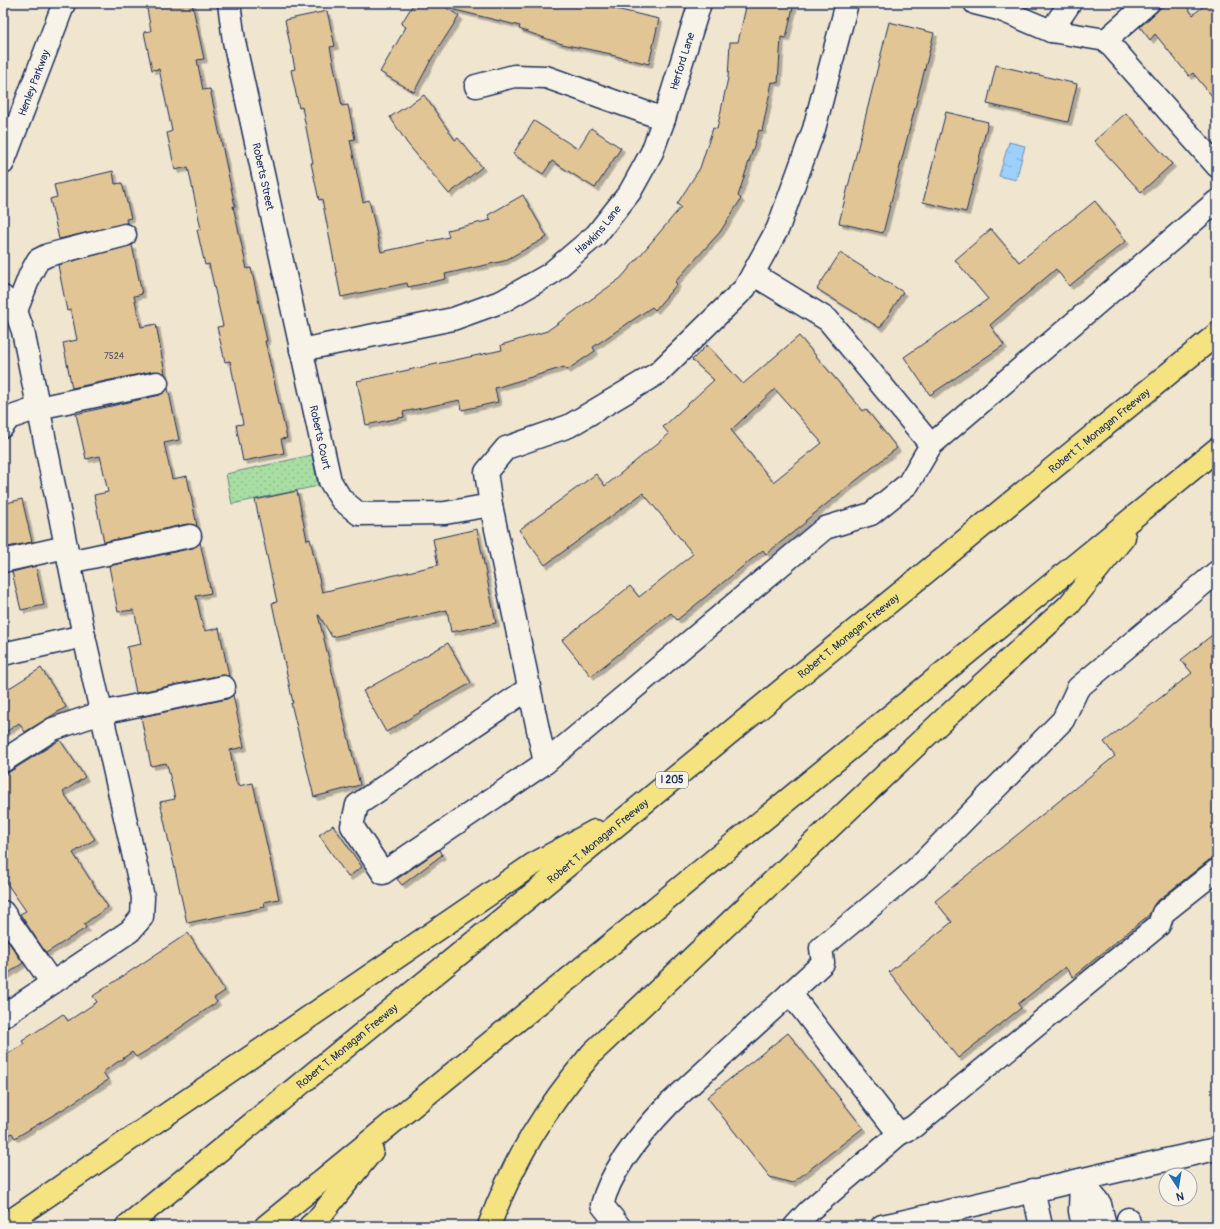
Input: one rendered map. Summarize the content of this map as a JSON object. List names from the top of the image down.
{
  "streets": {
    "highway": ["Robert T. Monagan Freeway", "I 205"],
    "street": [
      "Herford Lane",
      "Henley Parkway",
      "Roberts Street",
      "Hawkins Lane",
      "Roberts Court"
    ]
  },
  "crossings": [
    ["Herford Lane", "Hawkins Lane"],
    ["Roberts Street", "Hawkins Lane"],
    ["Roberts Street", "Roberts Court"],
    ["Hawkins Lane", "Roberts Court"]
  ],
  "house_numbers": ["7524"],
  "north": "bottom"
}
